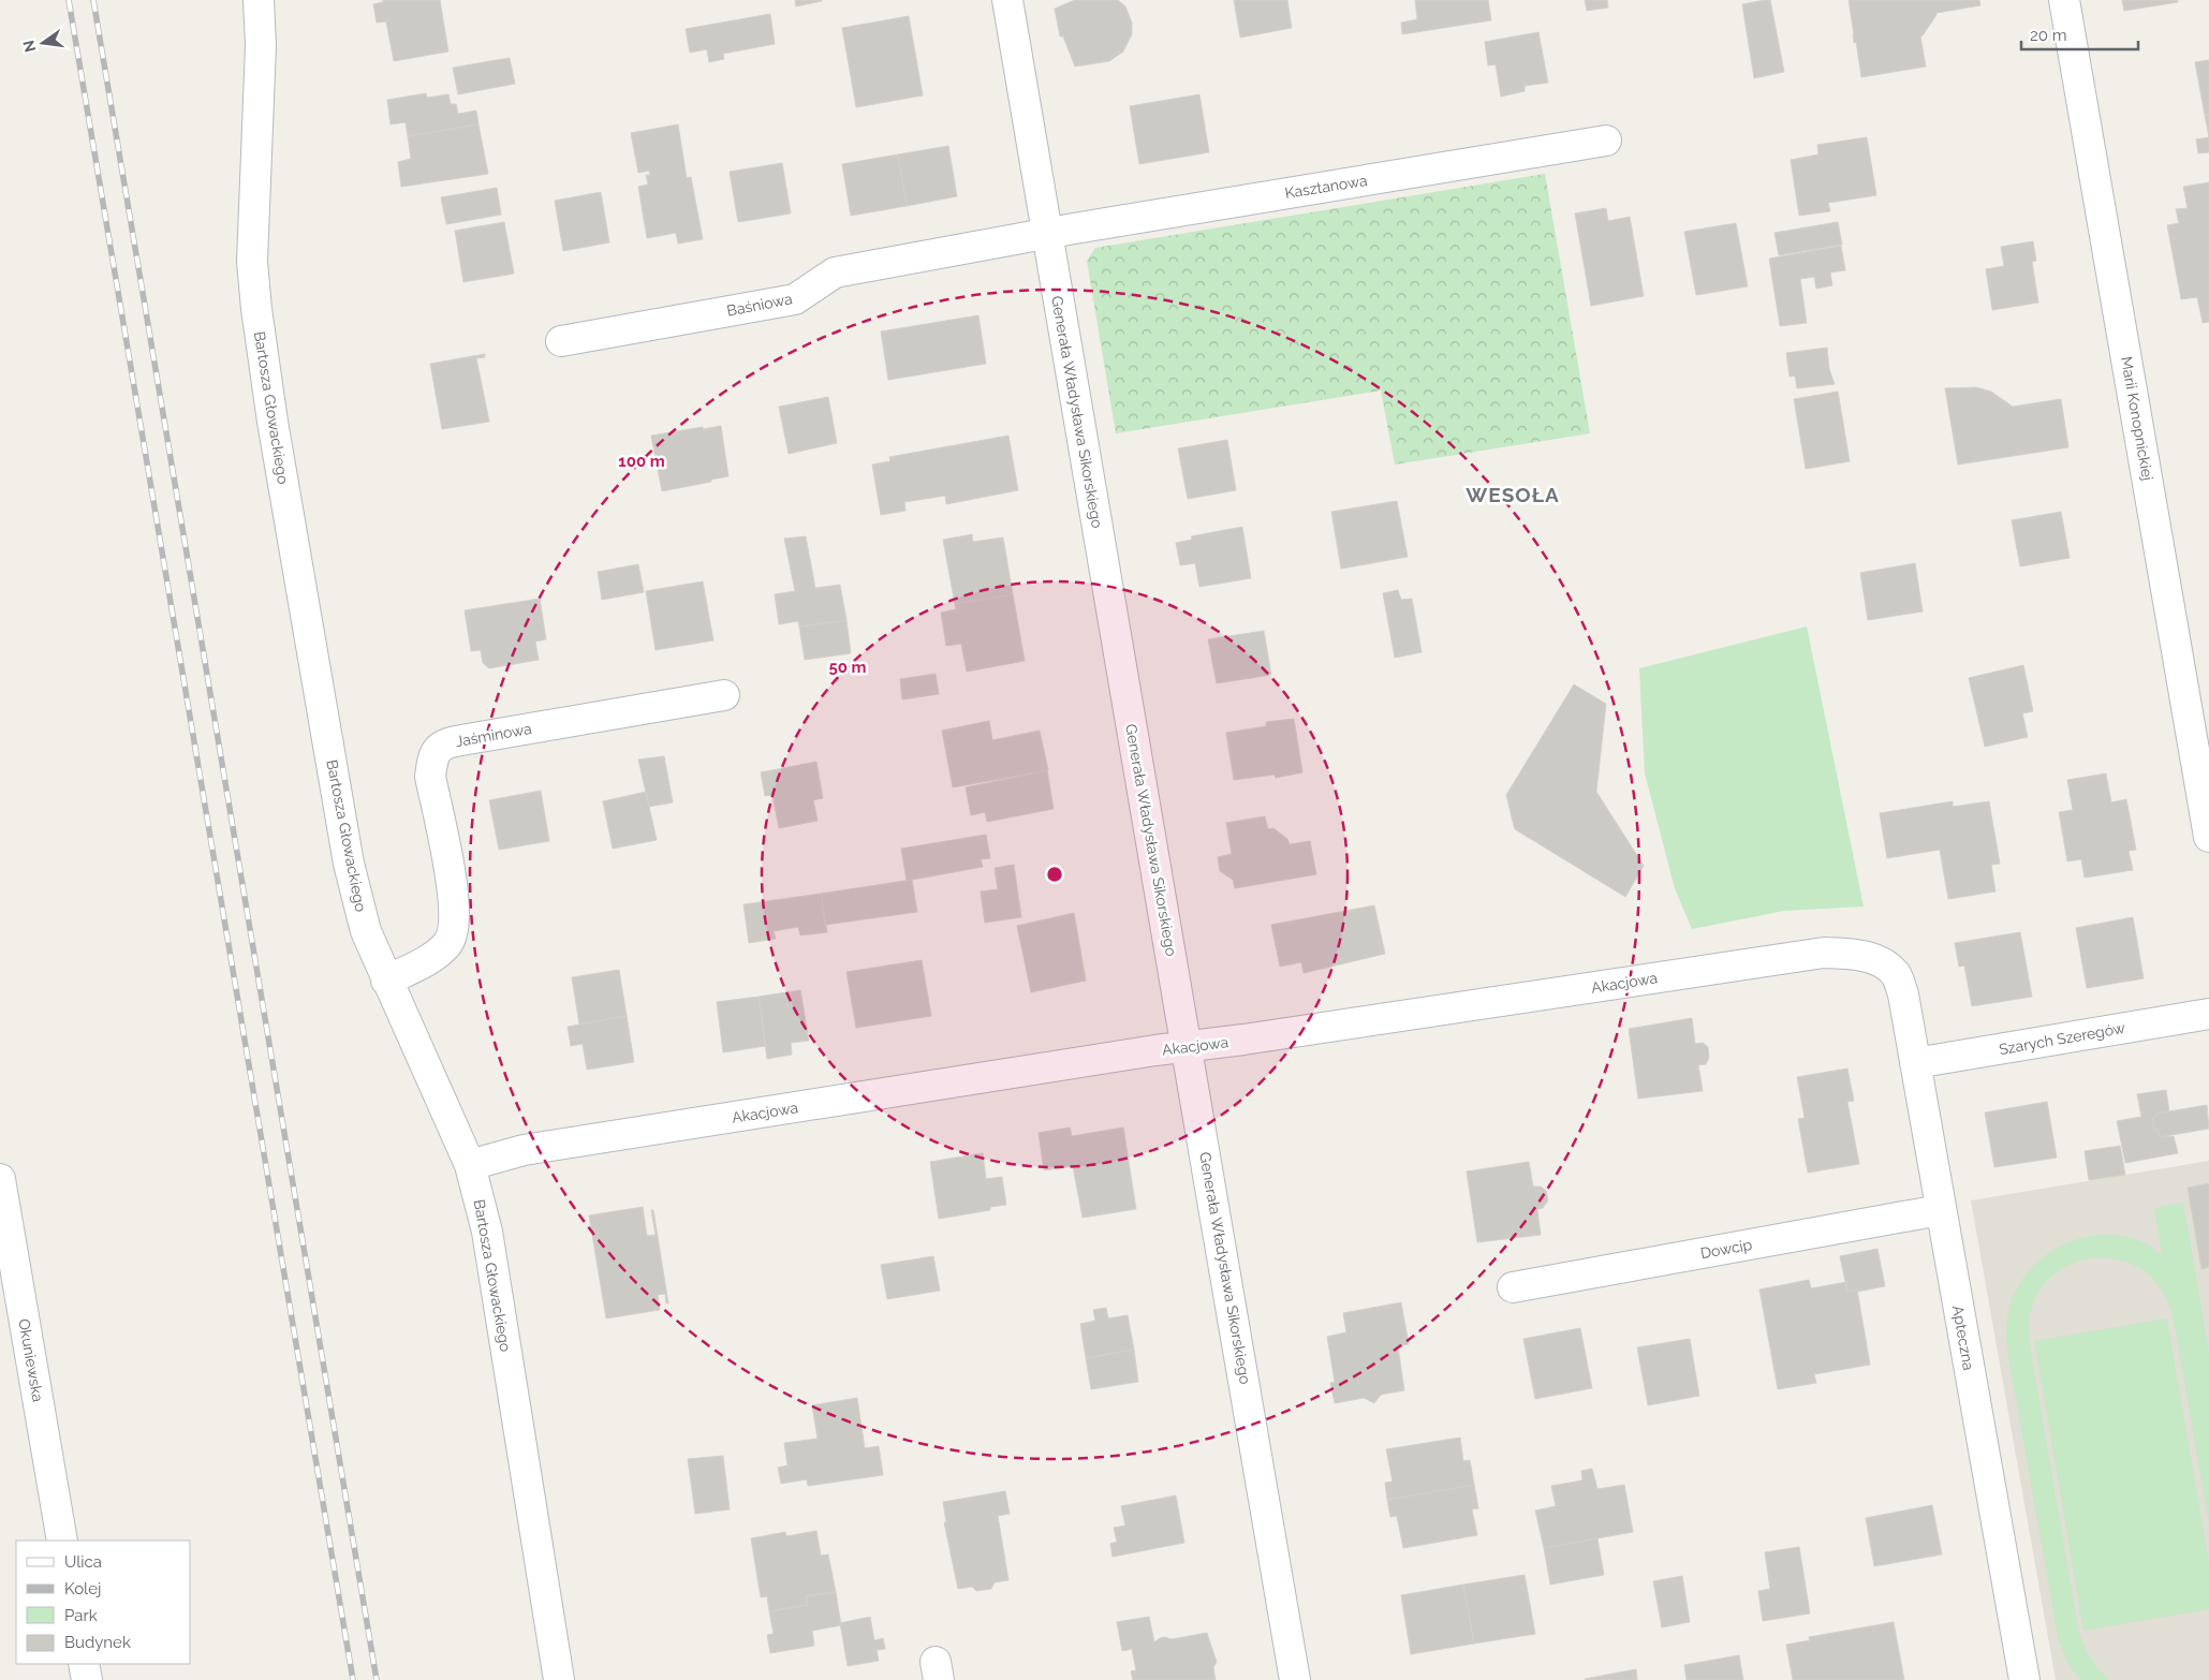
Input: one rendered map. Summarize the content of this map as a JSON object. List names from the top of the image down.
{
  "streets": {
    "street": [
      "Kasztanowa",
      "Baśniowa",
      "Bartosza Głowackiego",
      "Generała Władysława Sikorskiego",
      "Marii Konopnickiej",
      "Jaśminowa",
      "Akacjowa",
      "Szarych Szeregów",
      "Dowcip",
      "Apteczna",
      "Okuniewska"
    ]
  },
  "crossings": [
    ["Kasztanowa", "Baśniowa"],
    ["Kasztanowa", "Generała Władysława Sikorskiego"],
    ["Baśniowa", "Generała Władysława Sikorskiego"],
    ["Bartosza Głowackiego", "Jaśminowa"],
    ["Bartosza Głowackiego", "Akacjowa"],
    ["Generała Władysława Sikorskiego", "Akacjowa"],
    ["Akacjowa", "Apteczna"],
    ["Szarych Szeregów", "Apteczna"],
    ["Dowcip", "Apteczna"]
  ],
  "districts": ["WESOŁA"],
  "legend": [
    "Ulica",
    "Kolej",
    "Park",
    "Budynek"
  ],
  "scale_bar": "20 m",
  "north": "left",
  "rings": ["100 m", "50 m"]
}
